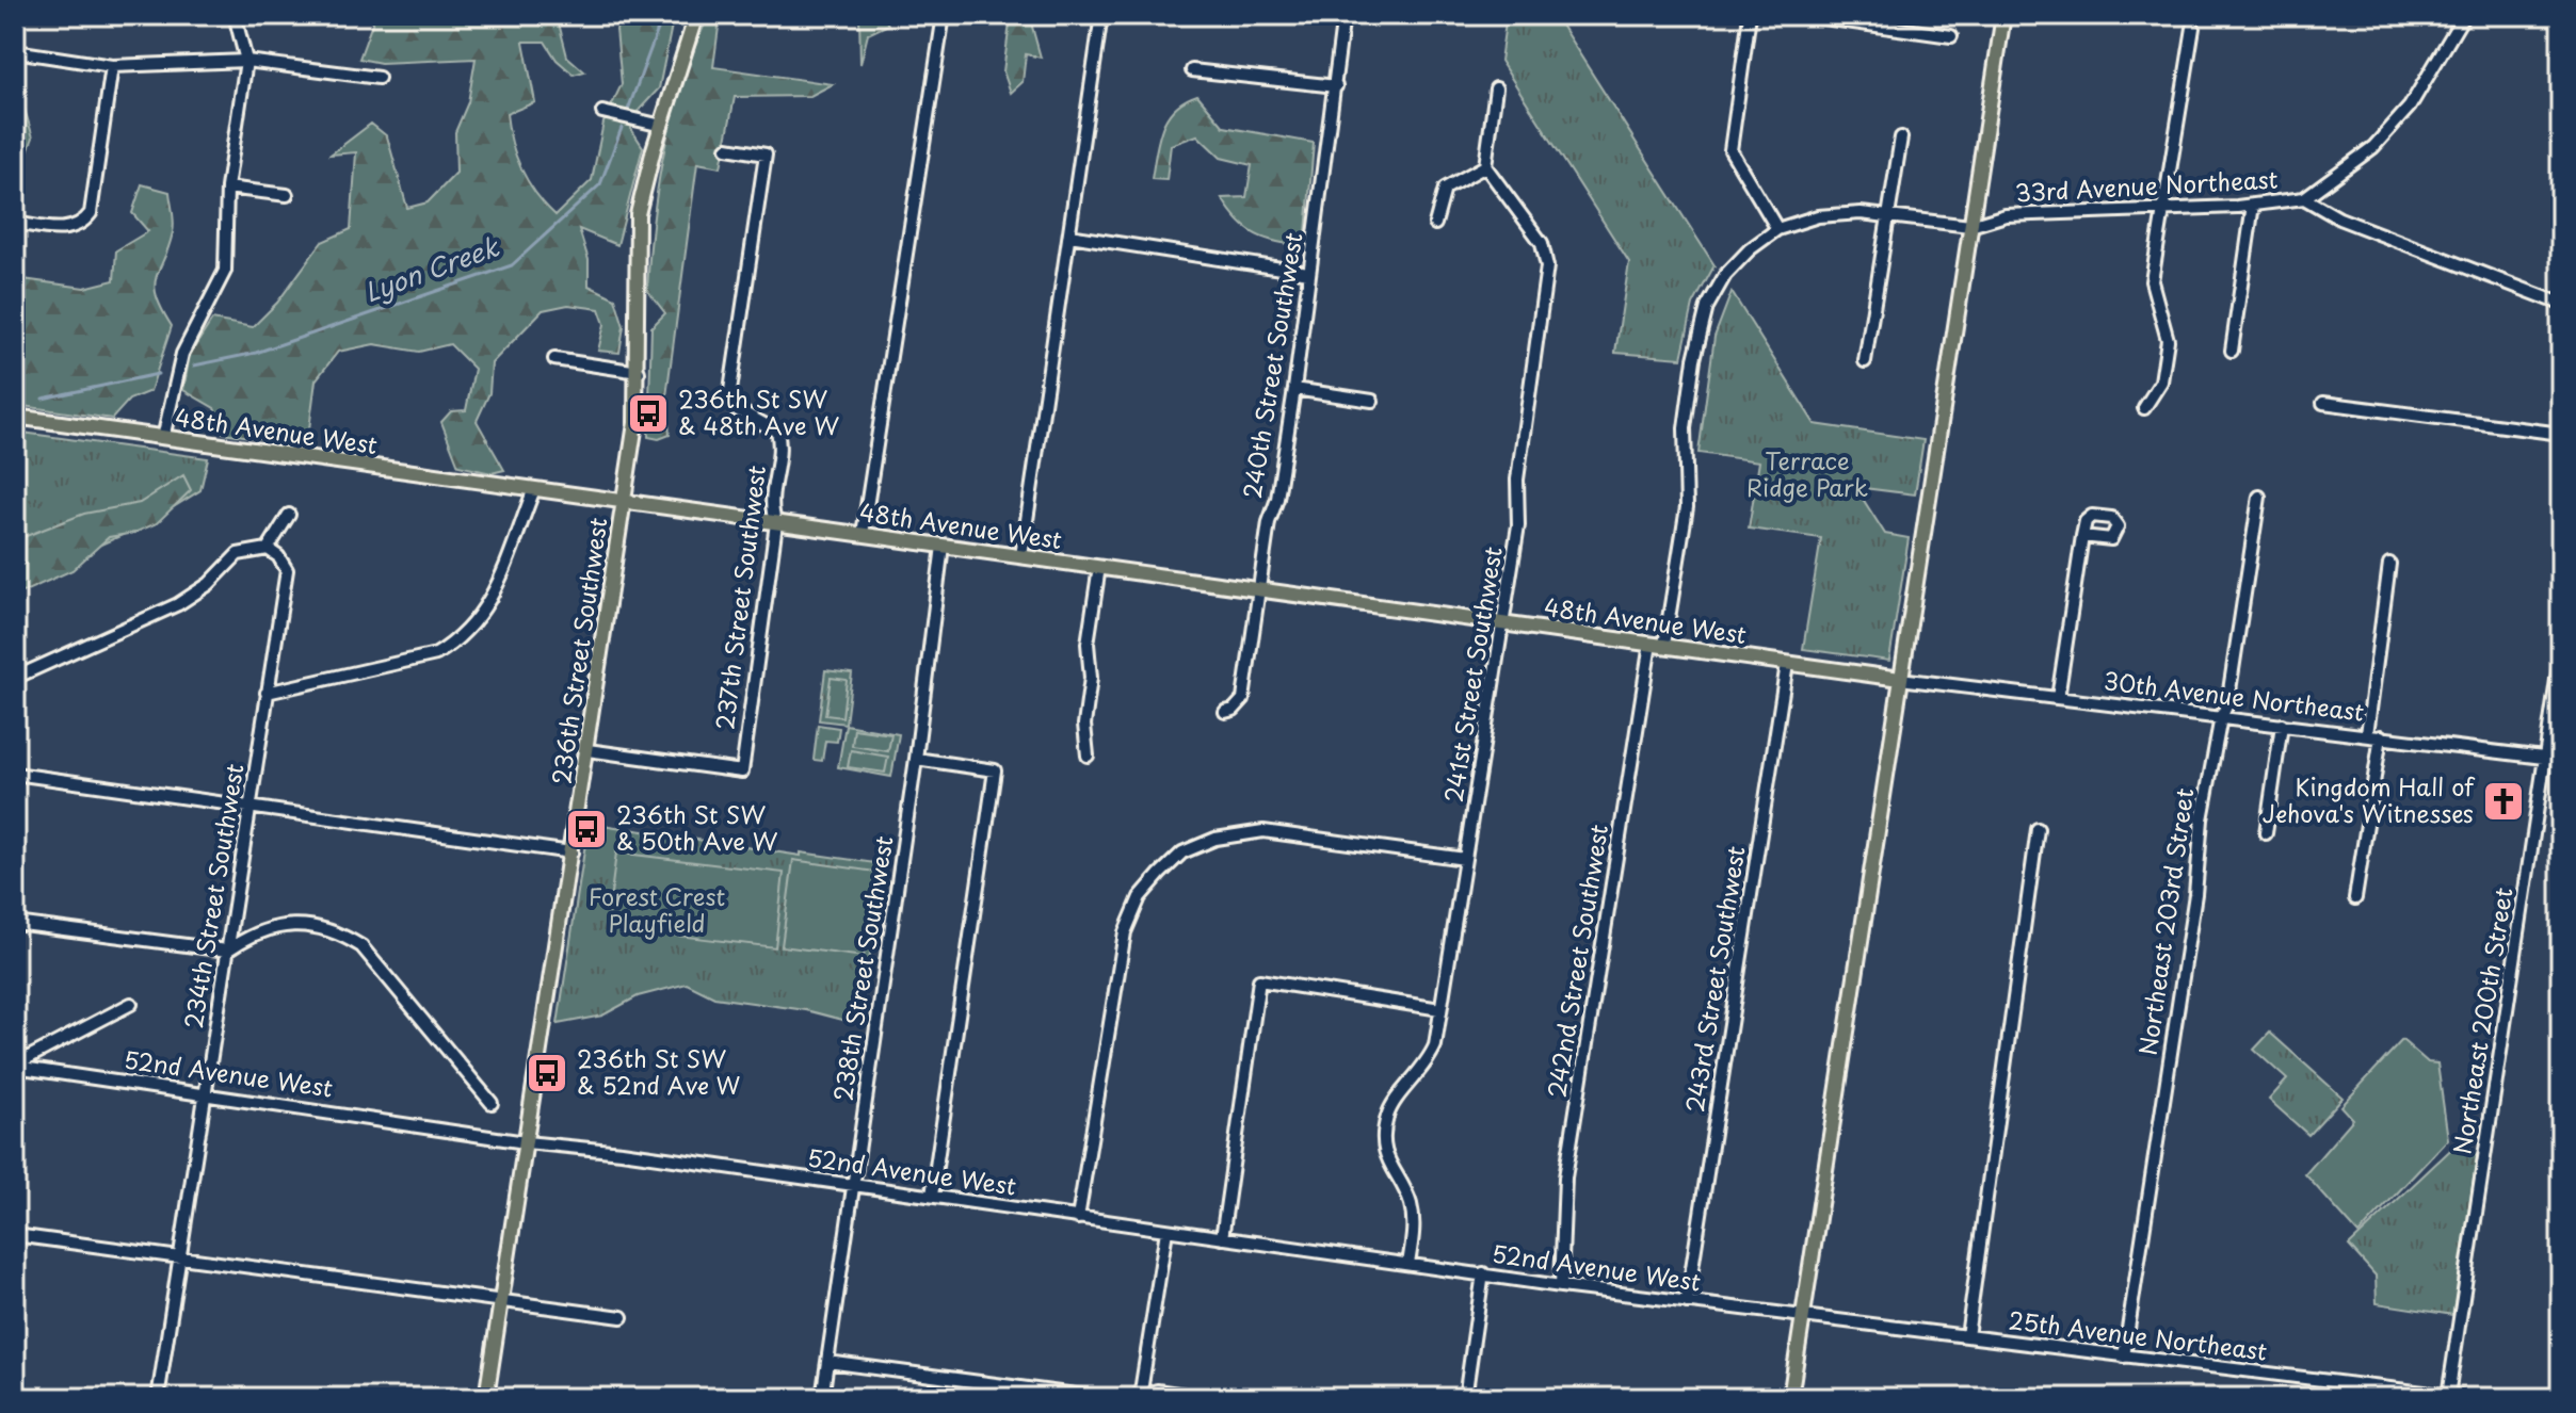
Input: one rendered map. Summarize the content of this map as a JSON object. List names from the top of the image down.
{
  "streets": {
    "main road": ["48th Avenue West", "236th Street Southwest"],
    "street": [
      "33rd Avenue Northeast",
      "240th Street Southwest",
      "237th Street Southwest",
      "241st Street Southwest",
      "30th Avenue Northeast",
      "234th Street Southwest",
      "Northeast 203rd Street",
      "242nd Street Southwest",
      "238th Street Southwest",
      "243rd Street Southwest",
      "Northeast 200th Street",
      "52nd Avenue West",
      "25th Avenue Northeast"
    ]
  },
  "crossings": [
    ["240th Street Southwest", "48th Avenue West"],
    ["48th Avenue West", "237th Street Southwest"],
    ["48th Avenue West", "236th Street Southwest"],
    ["48th Avenue West", "241st Street Southwest"],
    ["48th Avenue West", "30th Avenue Northeast"],
    ["48th Avenue West", "242nd Street Southwest"],
    ["48th Avenue West", "238th Street Southwest"],
    ["48th Avenue West", "243rd Street Southwest"],
    ["237th Street Southwest", "236th Street Southwest"],
    ["236th Street Southwest", "52nd Avenue West"],
    ["241st Street Southwest", "52nd Avenue West"],
    ["30th Avenue Northeast", "Northeast 203rd Street"],
    ["30th Avenue Northeast", "Northeast 200th Street"],
    ["234th Street Southwest", "52nd Avenue West"],
    ["Northeast 203rd Street", "25th Avenue Northeast"],
    ["242nd Street Southwest", "52nd Avenue West"],
    ["238th Street Southwest", "52nd Avenue West"],
    ["243rd Street Southwest", "52nd Avenue West"],
    ["Northeast 200th Street", "25th Avenue Northeast"],
    ["52nd Avenue West", "25th Avenue Northeast"]
  ],
  "water": ["Lyon Creek"],
  "parks": ["Terrace Ridge Park", "Forest Crest Playfield"],
  "places": {
    "bus stop": ["236th St SW & 48th Ave W", "236th St SW & 50th Ave W", "236th St SW & 52nd Ave W"],
    "church": ["Kingdom Hall of Jehova's Witnesses"]
  }
}
